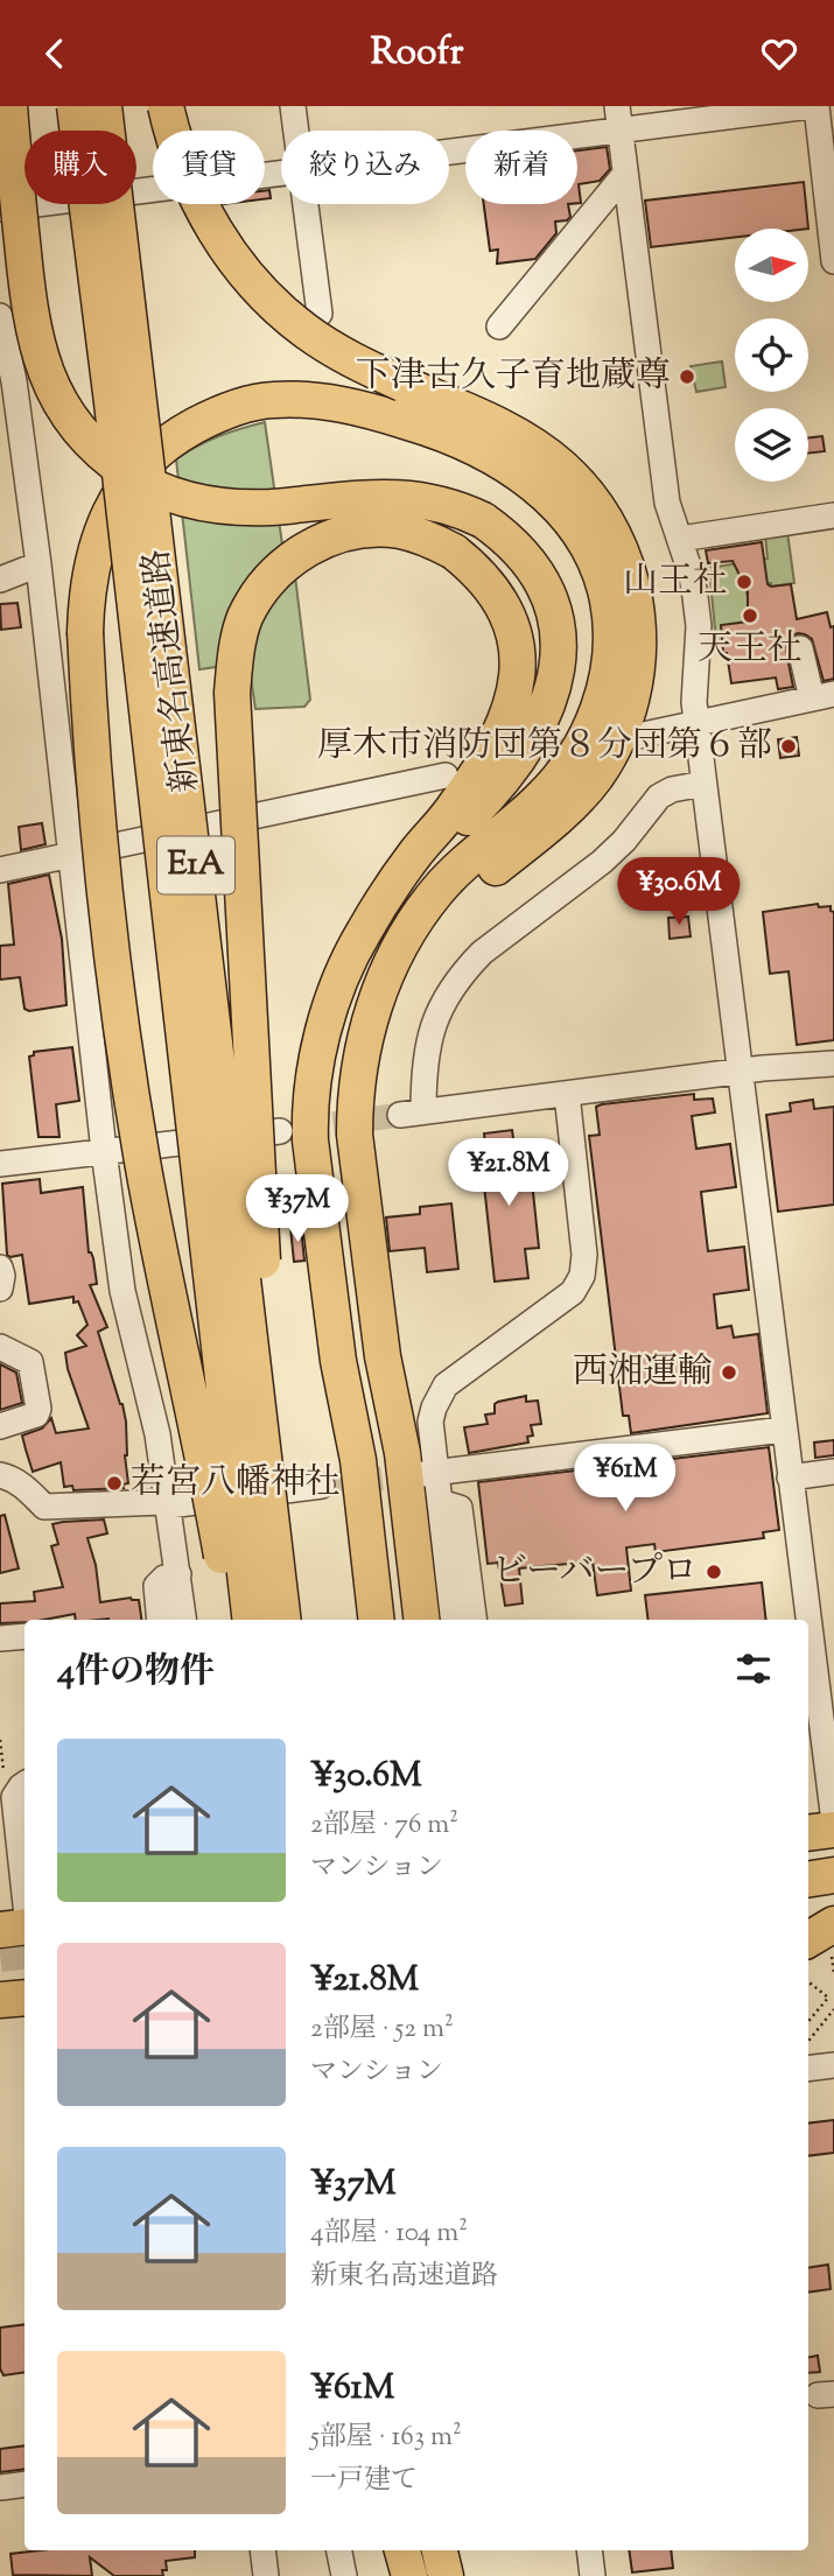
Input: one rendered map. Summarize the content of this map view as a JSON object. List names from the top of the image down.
{
  "streets": {
    "highway": ["新東名高速道路", "E1A"]
  },
  "places": [
    "下津古久子育地蔵尊",
    "山王社",
    "天王社",
    "厚木市消防団第８分団第６部",
    "西湘運輸",
    "若宮八幡神社",
    "ビーバープロ"
  ],
  "north": "right",
  "page": {
    "header": "Roofr",
    "chip": [
      "購入",
      "賃貸",
      "絞り込み",
      "新着"
    ],
    "price": [
      "¥30.6M",
      "¥21.8M",
      "¥37M",
      "¥61M"
    ],
    "heading": "4件の物件",
    "list": [
      {
        "name": "¥30.6M",
        "note": "2部屋 · 76 m² · マンション"
      },
      {
        "name": "¥21.8M",
        "note": "2部屋 · 52 m² · マンション"
      },
      {
        "name": "¥37M",
        "note": "4部屋 · 104 m² · 新東名高速道路"
      },
      {
        "name": "¥61M",
        "note": "5部屋 · 163 m² · 一戸建て"
      }
    ]
  }
}
